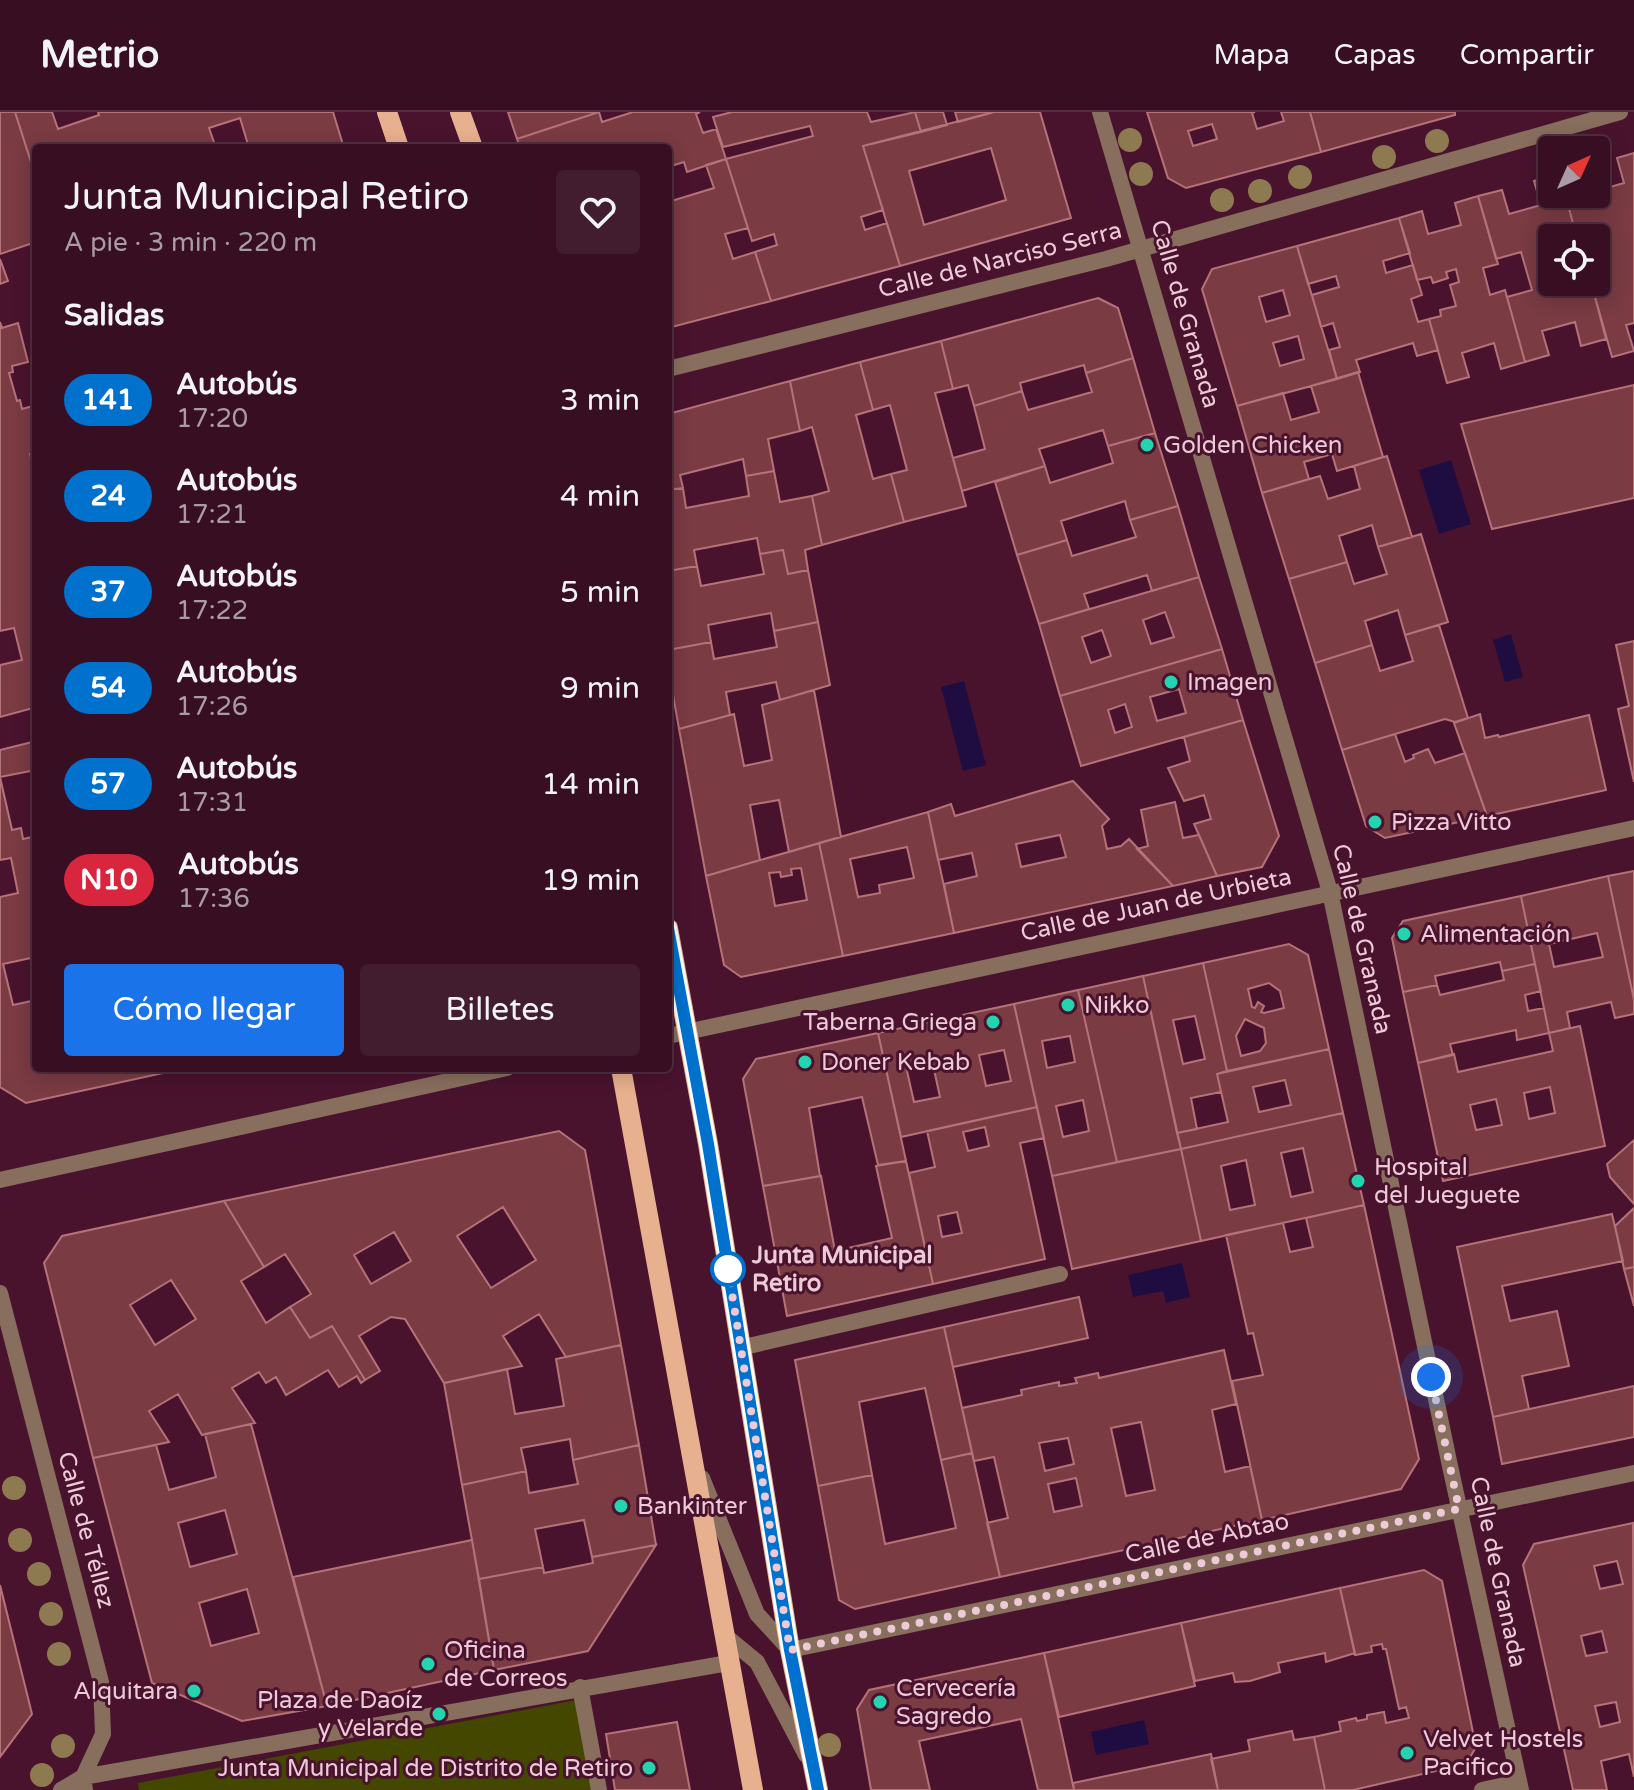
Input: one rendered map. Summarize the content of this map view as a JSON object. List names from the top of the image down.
{
  "streets": {
    "street": [
      "Calle de Narciso Serra",
      "Calle de Granada",
      "Calle de Juan de Urbieta",
      "Calle de Téllez",
      "Calle de Abtao"
    ]
  },
  "crossings": [
    ["Calle de Narciso Serra", "Calle de Granada"],
    ["Calle de Granada", "Calle de Juan de Urbieta"],
    ["Calle de Granada", "Calle de Abtao"]
  ],
  "places": [
    "Golden Chicken",
    "Imagen",
    "Pizza Vitto",
    "Alimentación",
    "Nikko",
    "Taberna Griega",
    "Doner Kebab",
    "Hospital del Jueguete",
    "Junta Municipal Retiro",
    "Bankinter",
    "Oficina de Correos",
    "Alquitara",
    "Cervecería Sagredo",
    "Plaza de Daoíz y Velarde",
    "Velvet Hostels Pacifico",
    "Junta Municipal de Distrito de Retiro"
  ],
  "lines": ["bus line 141"],
  "north": "top right",
  "page": {
    "header": "Metrio",
    "nav": ["Mapa", "Capas", "Compartir"],
    "heading": [
      ["Junta Municipal Retiro", "A pie · 3 min · 220 m"],
      "Salidas"
    ],
    "list": [
      {
        "mark": "141",
        "name": "Autobús",
        "note": "17:20",
        "value": "3 min"
      },
      {
        "mark": "24",
        "name": "Autobús",
        "note": "17:21",
        "value": "4 min"
      },
      {
        "mark": "37",
        "name": "Autobús",
        "note": "17:22",
        "value": "5 min"
      },
      {
        "mark": "54",
        "name": "Autobús",
        "note": "17:26",
        "value": "9 min"
      },
      {
        "mark": "57",
        "name": "Autobús",
        "note": "17:31",
        "value": "14 min"
      },
      {
        "mark": "N10",
        "name": "Autobús",
        "note": "17:36",
        "value": "19 min"
      }
    ],
    "buttons": ["Cómo llegar", "Billetes"]
  }
}
